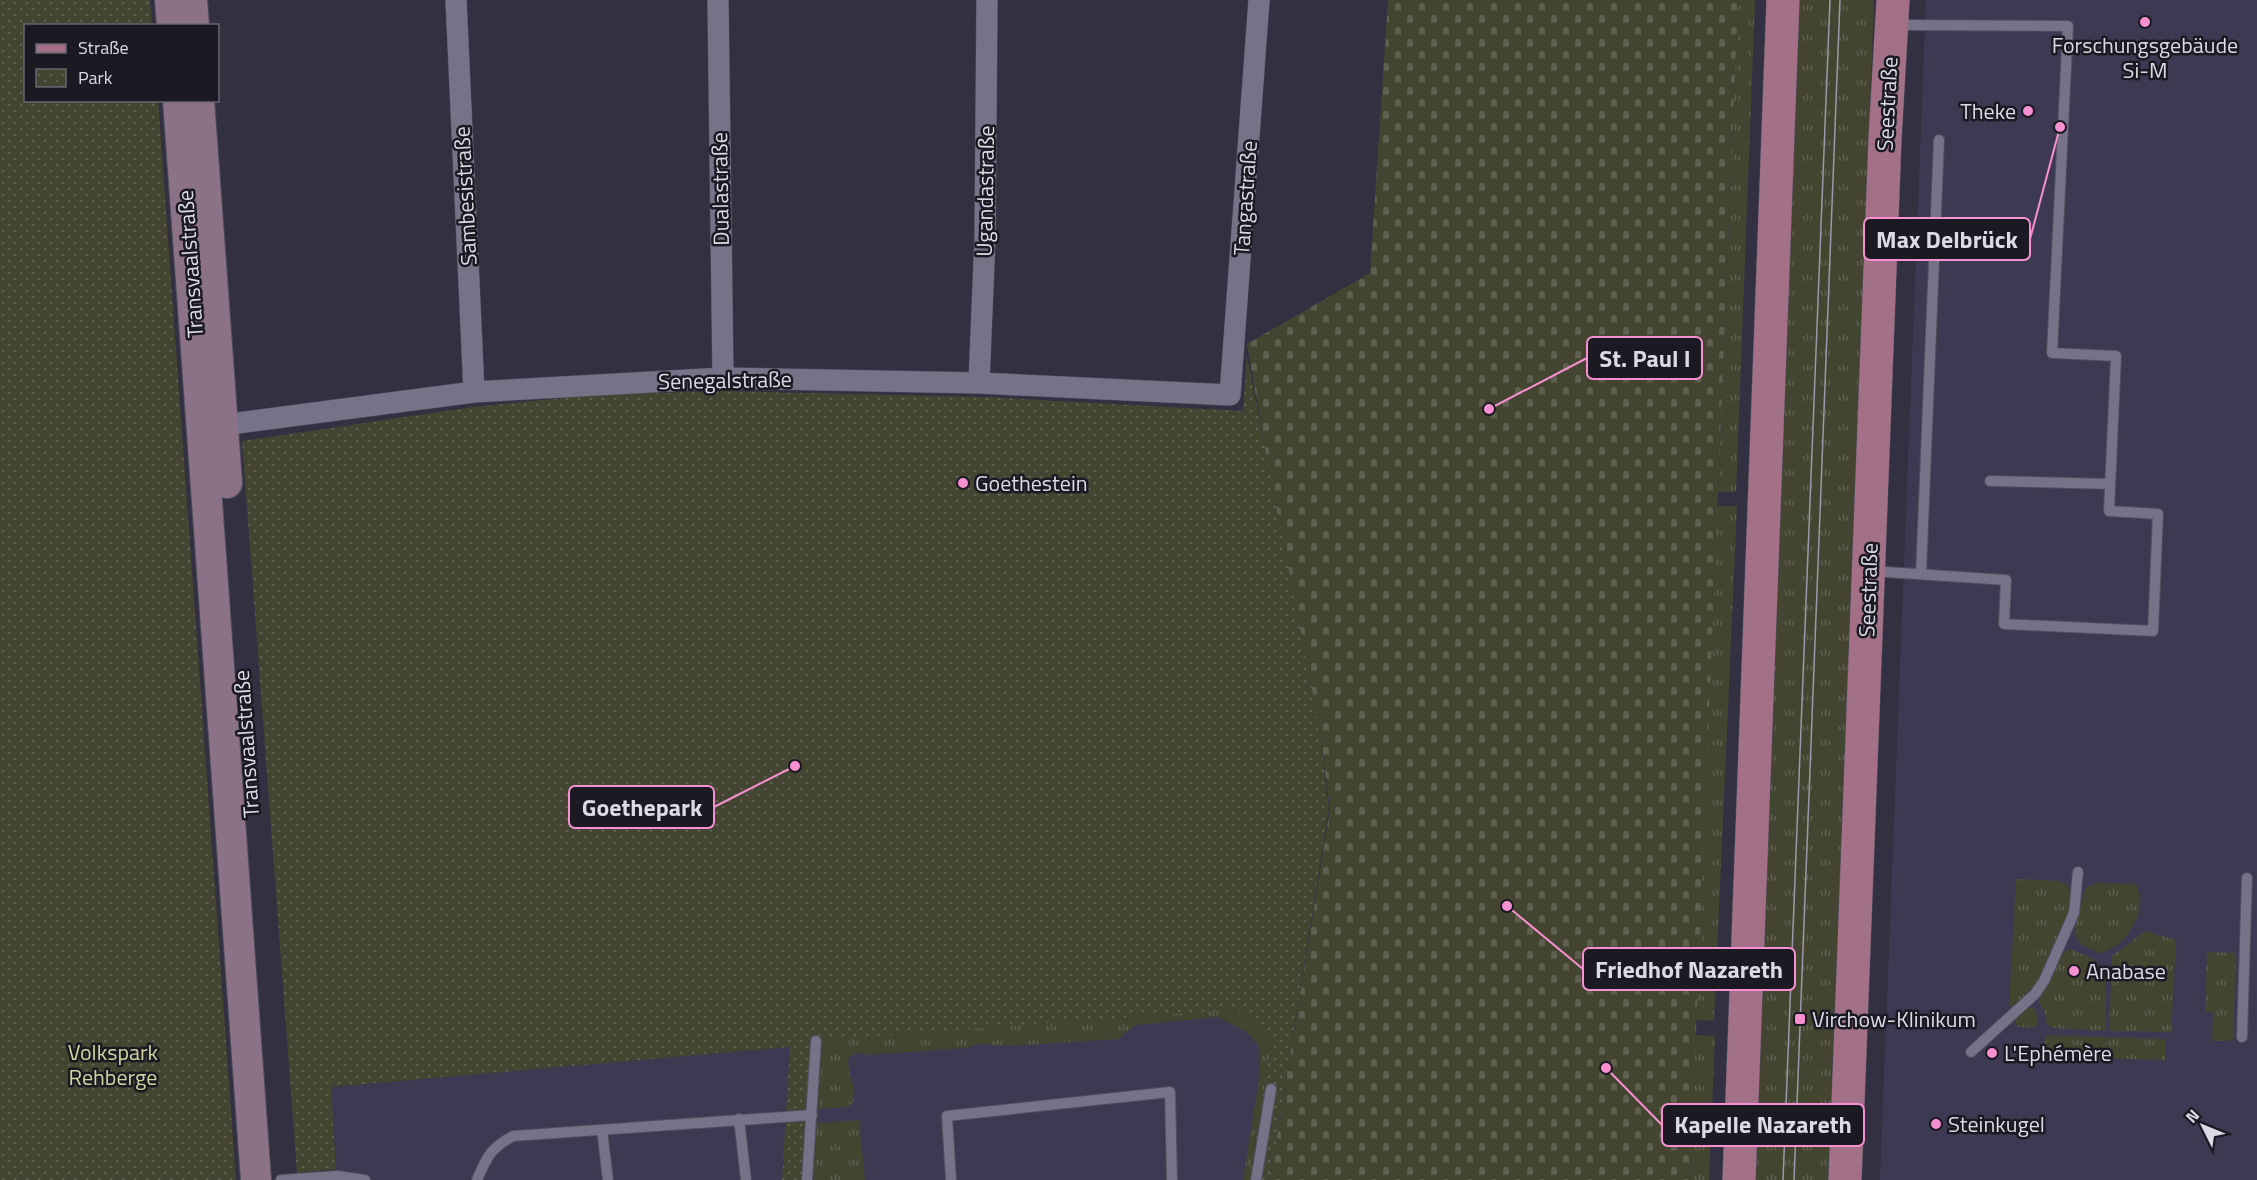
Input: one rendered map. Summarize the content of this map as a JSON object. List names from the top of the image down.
{
  "streets": {
    "main road": ["Seestraße"],
    "street": [
      "Dualastraße",
      "Ugandastraße",
      "Sambesistraße",
      "Tangastraße",
      "Transvaalstraße",
      "Senegalstraße"
    ]
  },
  "crossings": [
    ["Dualastraße", "Senegalstraße"],
    ["Ugandastraße", "Senegalstraße"],
    ["Sambesistraße", "Senegalstraße"],
    ["Tangastraße", "Senegalstraße"],
    ["Transvaalstraße", "Senegalstraße"]
  ],
  "parks": ["Volkspark Rehberge"],
  "places": {
    "other": [
      "Forschungsgebäude Si-M",
      "Theke",
      "Max Delbrück",
      "St. Paul I",
      "Goethestein",
      "Goethepark",
      "Friedhof Nazareth",
      "Anabase",
      "L'Ephémère",
      "Kapelle Nazareth",
      "Steinkugel"
    ],
    "transit": ["Virchow-Klinikum"]
  },
  "legend": ["Straße", "Park"],
  "north": "top left"
}
